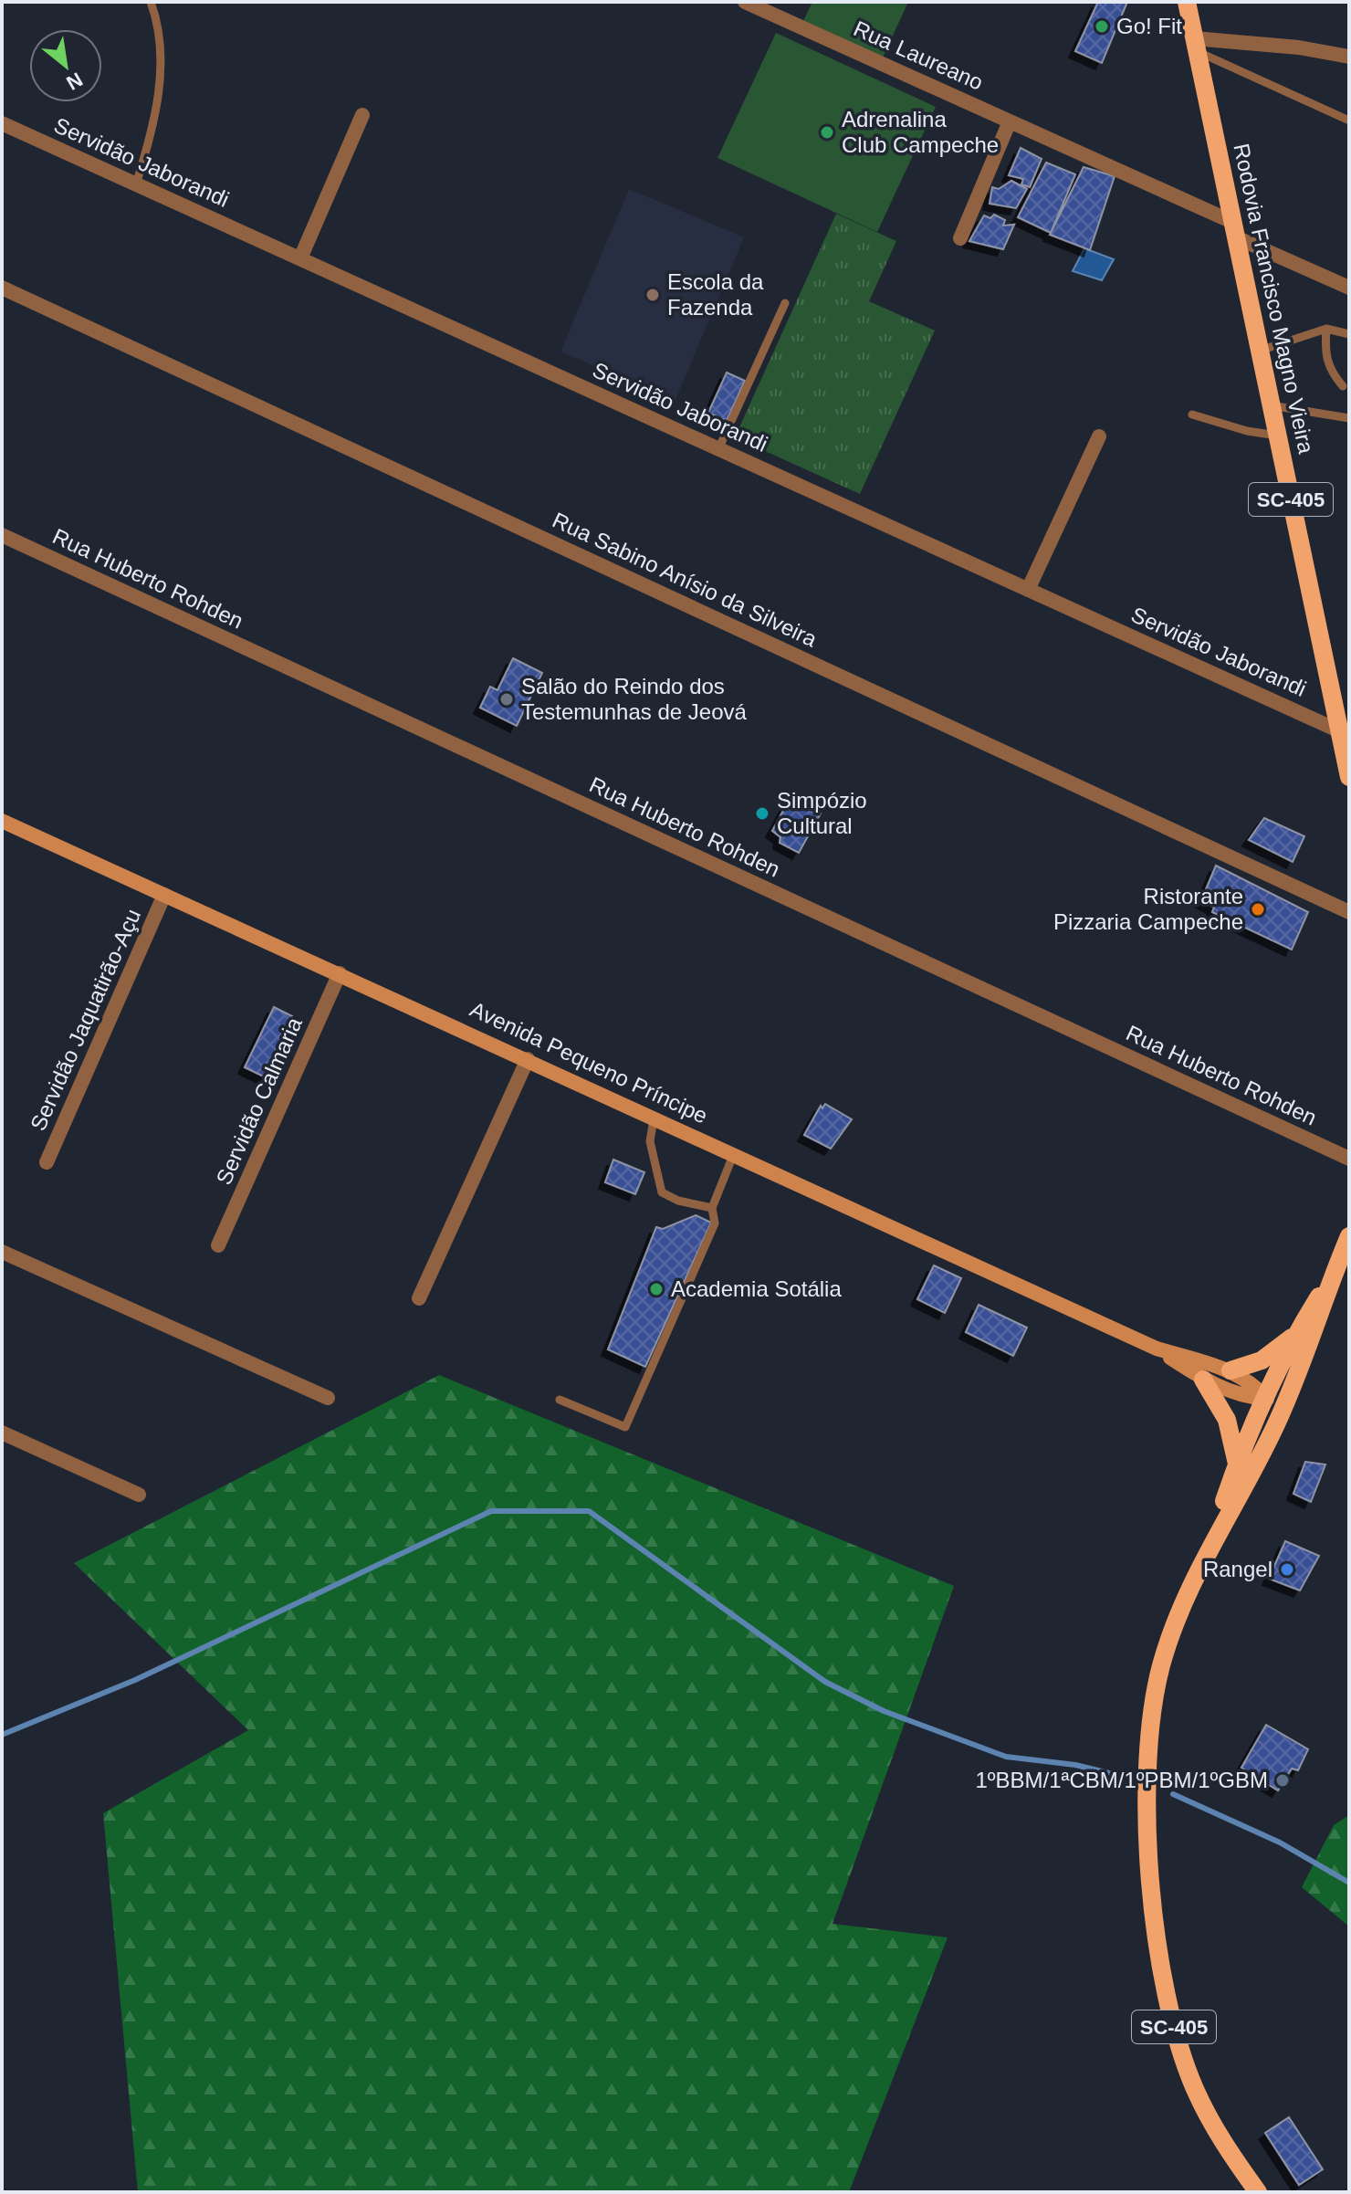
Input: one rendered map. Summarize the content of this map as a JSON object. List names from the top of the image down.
{
  "streets": {
    "main road": ["Rodovia Francisco Magno Vieira", "SC-405", "Avenida Pequeno Príncipe"],
    "street": [
      "Rua Laureano",
      "Servidão Jaborandi",
      "Rua Huberto Rohden",
      "Rua Sabino Anísio da Silveira",
      "Servidão Jaquatirão-Açu",
      "Servidão Calmaria"
    ]
  },
  "crossings": [
    ["Rua Laureano", "Rodovia Francisco Magno Vieira"],
    ["Servidão Jaborandi", "Rodovia Francisco Magno Vieira"],
    ["SC-405", "Avenida Pequeno Príncipe"],
    ["Servidão Jaquatirão-Açu", "Avenida Pequeno Príncipe"],
    ["Avenida Pequeno Príncipe", "Servidão Calmaria"]
  ],
  "places": [
    "Go! Fit",
    "Adrenalina Club Campeche",
    "Escola da Fazenda",
    "Salão do Reindo dos Testemunhas de Jeová",
    "Simpózio Cultural",
    "Ristorante Pizzaria Campeche",
    "Academia Sotália",
    "Rangel",
    "1ºBBM/1ªCBM/1ºPBM/1ºGBM"
  ],
  "north": "bottom right"
}
